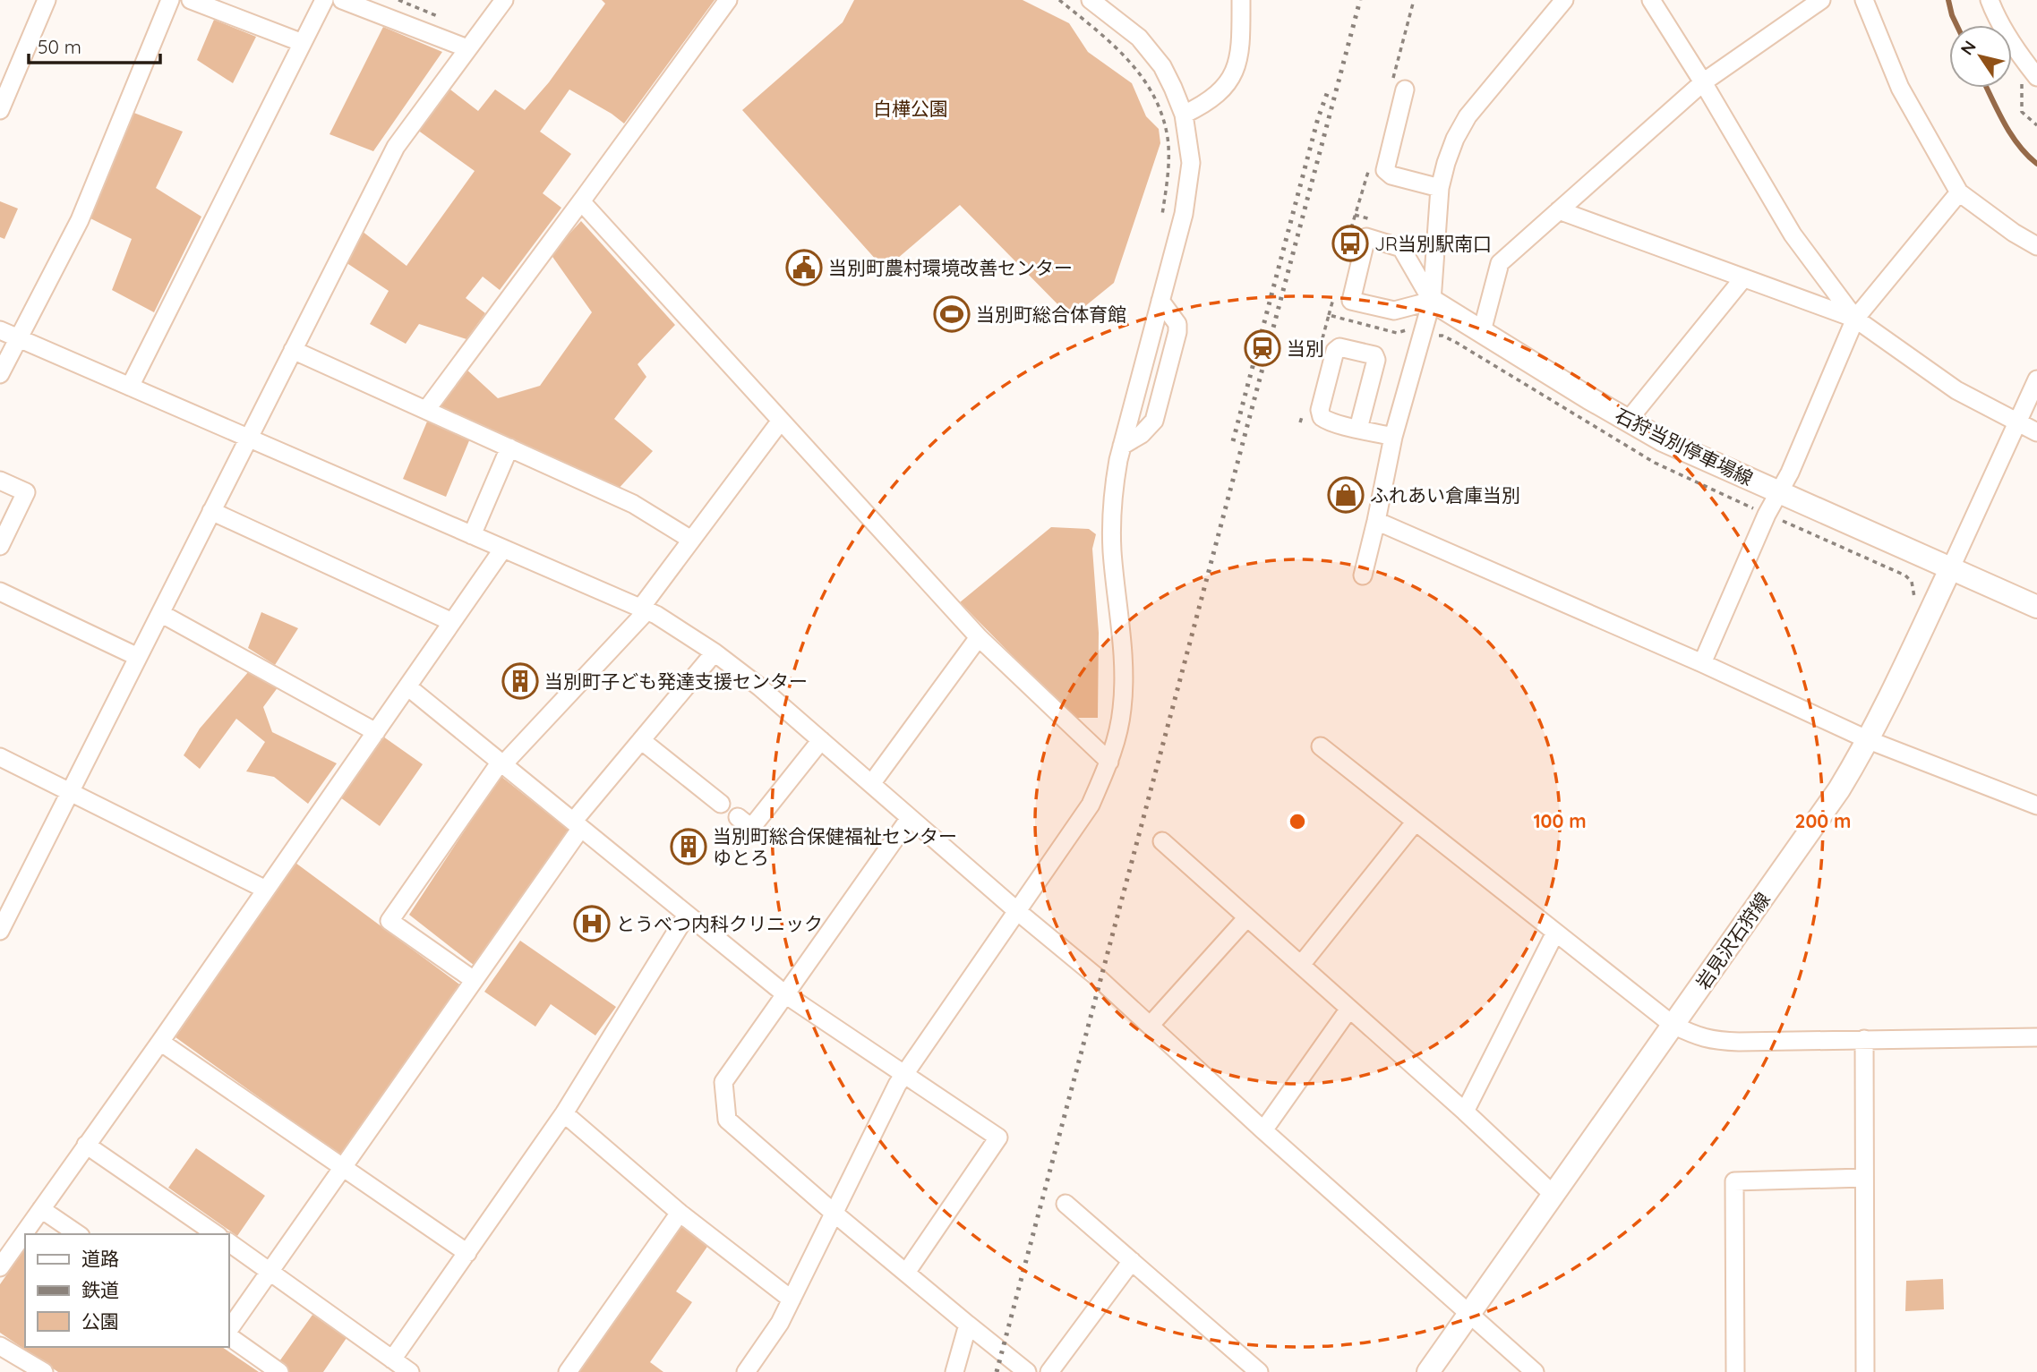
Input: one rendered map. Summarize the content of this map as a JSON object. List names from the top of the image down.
{
  "streets": {
    "main road": ["石狩当別停車場線", "岩見沢石狩線"]
  },
  "crossings": [
    ["石狩当別停車場線", "岩見沢石狩線"]
  ],
  "parks": ["白樺公園"],
  "places": {
    "bus stop": ["JR当別駅南口"],
    "public building": ["当別町農村環境改善センター"],
    "sports": ["当別町総合体育館"],
    "station": ["当別"],
    "shop": ["ふれあい倉庫当別"],
    "building": ["当別町子ども発達支援センター", "当別町総合保健福祉センター ゆとろ"],
    "hospital": ["とうべつ内科クリニック"]
  },
  "legend": ["道路", "鉄道", "公園"],
  "scale_bar": "50 m",
  "north": "top left",
  "rings": ["100 m", "200 m"]
}
